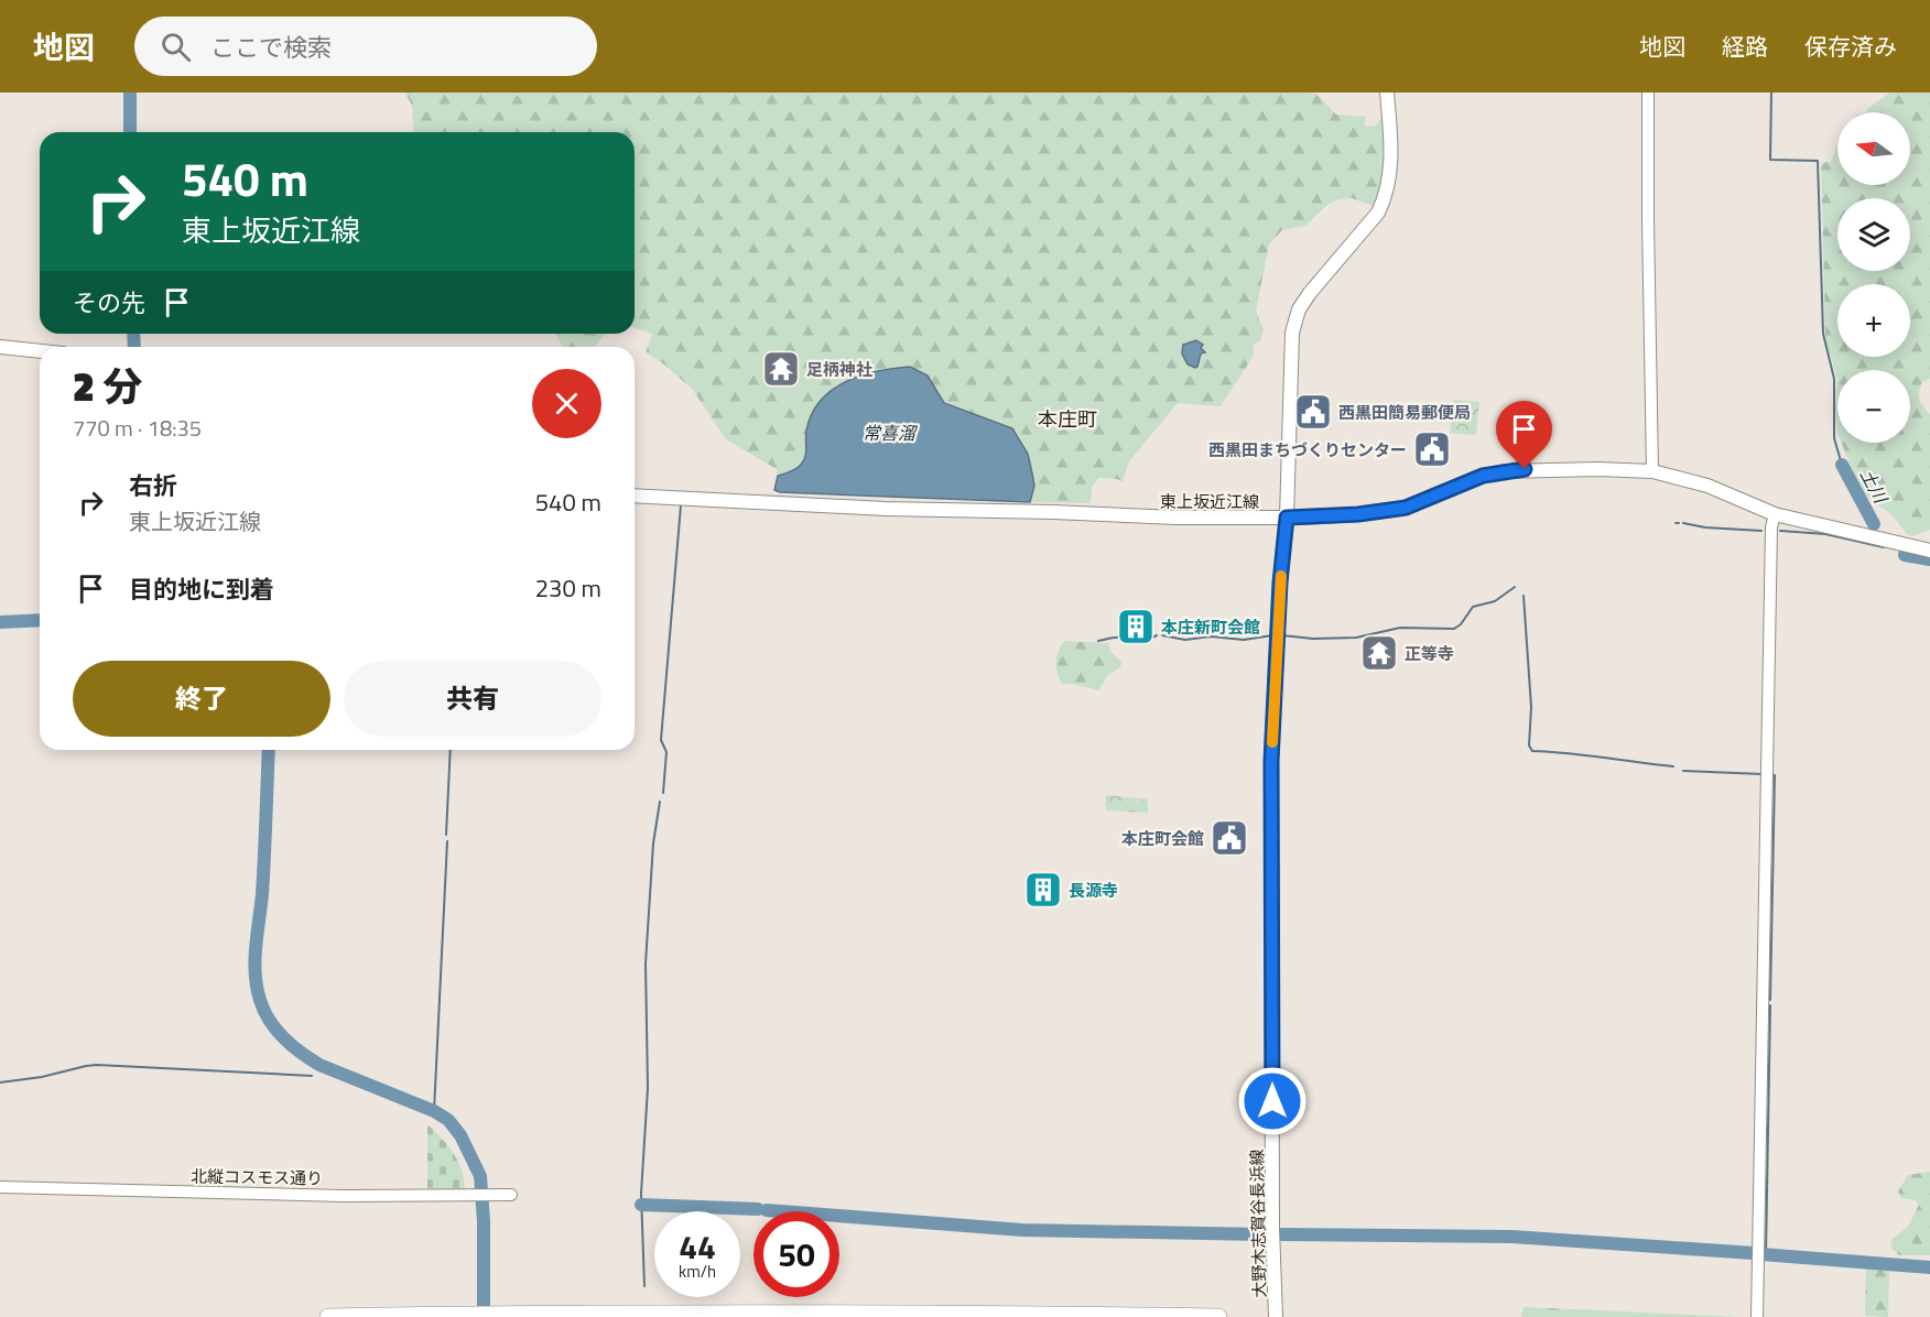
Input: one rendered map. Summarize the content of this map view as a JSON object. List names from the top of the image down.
{
  "streets": {
    "main road": ["東上坂近江線", "大野木志賀谷長浜線"],
    "street": ["北縦コスモス通り"]
  },
  "crossings": [
    ["東上坂近江線", "大野木志賀谷長浜線"]
  ],
  "districts": ["本庄町"],
  "water": ["常喜溜", "土川"],
  "places": {
    "temple": ["足柄神社", "正等寺"],
    "public building": ["西黒田簡易郵便局", "西黒田まちづくりセンター", "本庄町会館"],
    "building": ["本庄新町会館", "長源寺"]
  },
  "north": "left",
  "page": {
    "header": "地図",
    "search": "ここで検索",
    "nav": ["地図", "経路", "保存済み"],
    "map_buttons": ["+", "−"],
    "turn": ["540 m", "東上坂近江線"],
    "then": "その先",
    "heading": ["2 分", "770 m · 18:35"],
    "list": [
      {
        "name": "右折",
        "note": "東上坂近江線",
        "value": "540 m"
      },
      {
        "name": "目的地に到着",
        "value": "230 m"
      }
    ],
    "buttons": ["終了", "共有"],
    "speed": "44 km/h",
    "limit": "50"
  }
}
